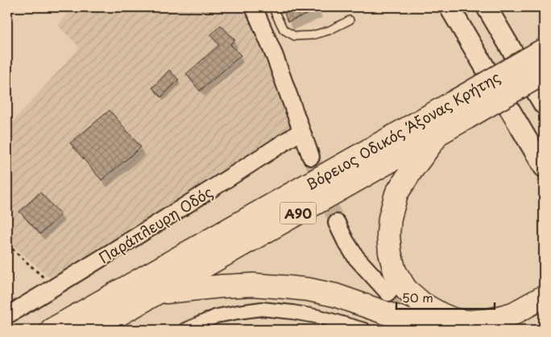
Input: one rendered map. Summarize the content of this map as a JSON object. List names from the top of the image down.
{
  "streets": {
    "highway": ["Βόρειος Οδικός Άξονας Κρήτης", "Α90"],
    "street": ["Παράπλευρη Οδός"]
  },
  "scale_bar": "50 m"
}
